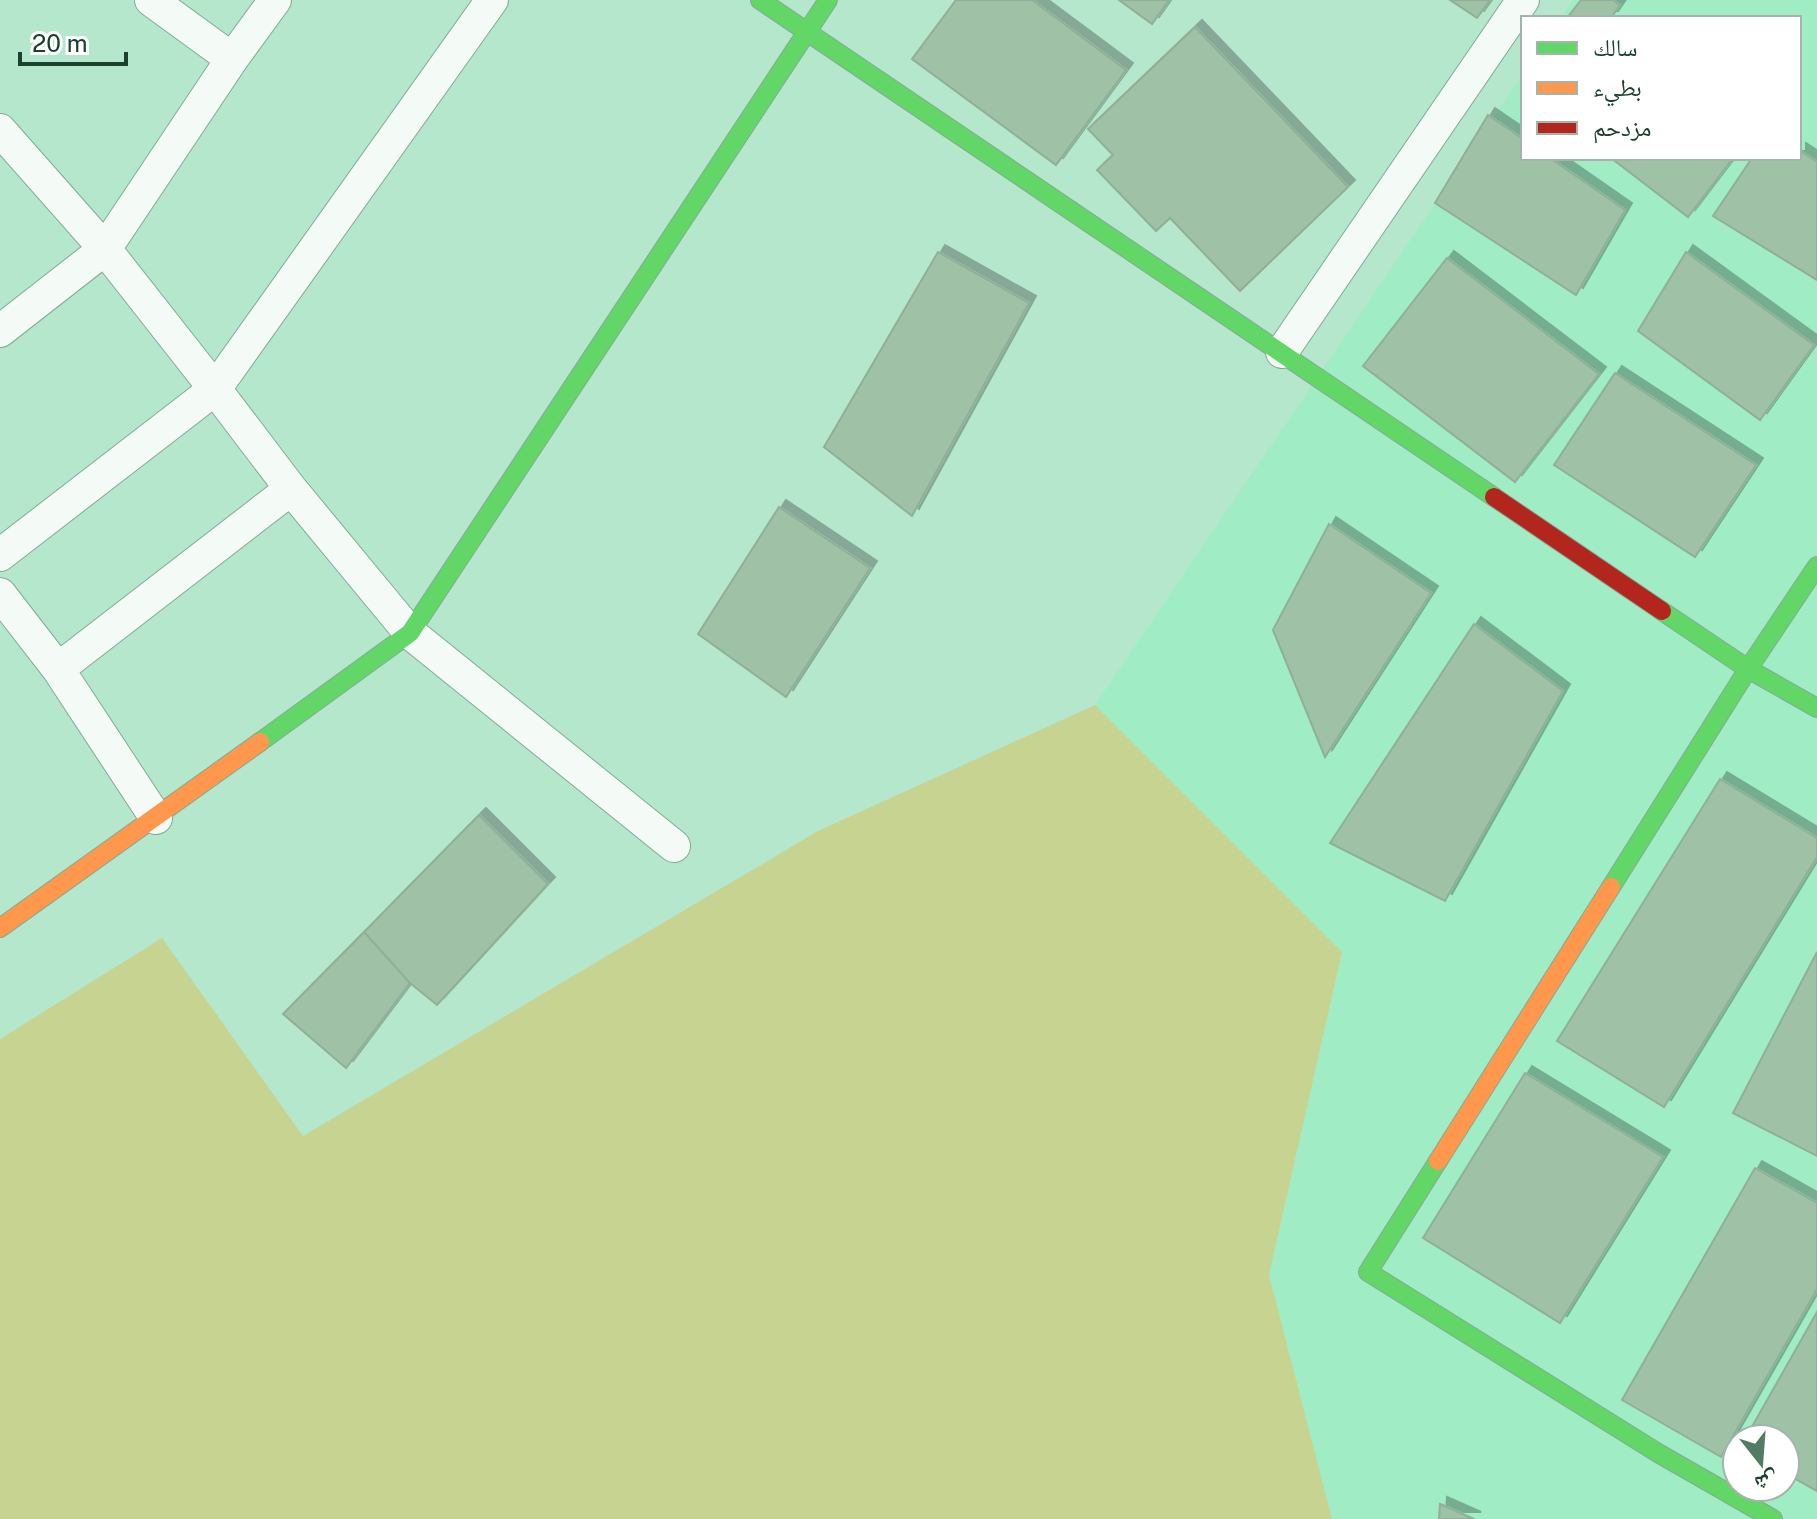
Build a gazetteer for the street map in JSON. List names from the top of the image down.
{
  "legend": ["سالك", "بطيء", "مزدحم"],
  "scale_bar": "20 m",
  "north": "bottom"
}
